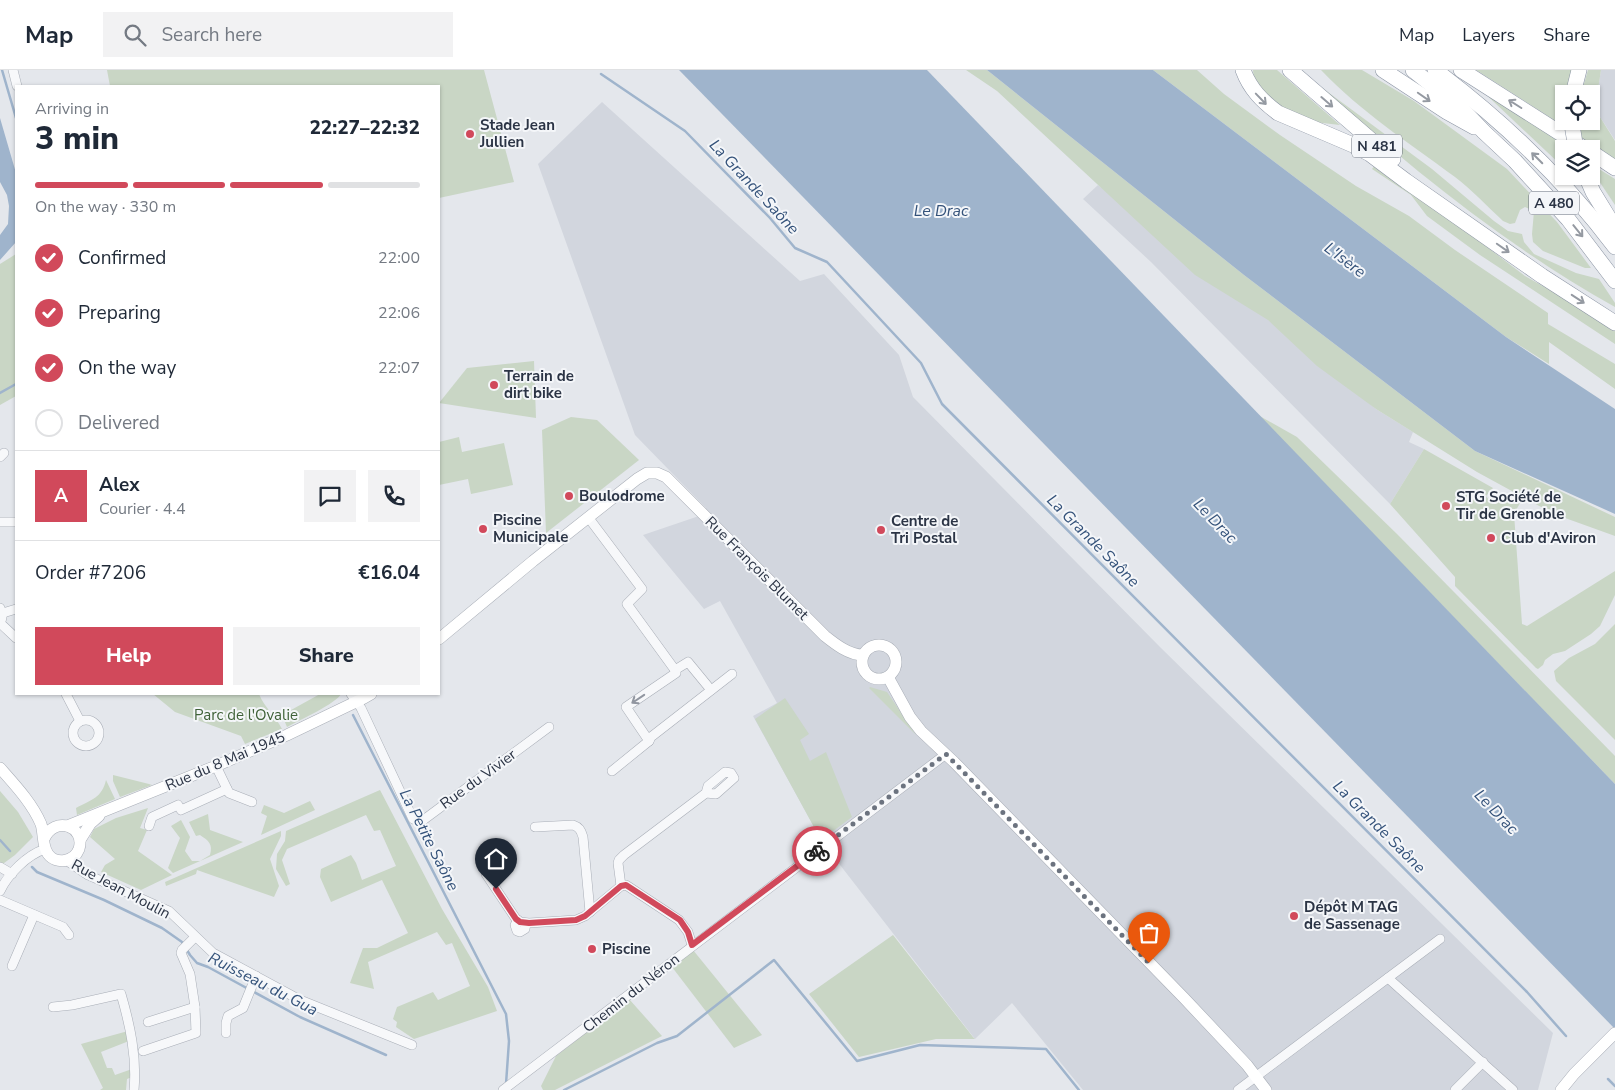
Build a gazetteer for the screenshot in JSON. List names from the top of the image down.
{
  "streets": {
    "highway": ["N 481", "A 480"],
    "street": [
      "Rue François Blumet",
      "Rue du 8 Mai 1945",
      "Rue du Vivier",
      "Rue Jean Moulin",
      "Chemin du Néron"
    ]
  },
  "crossings": [
    ["Rue du 8 Mai 1945", "Rue du Vivier"],
    ["Rue du 8 Mai 1945", "Rue Jean Moulin"]
  ],
  "water": [
    "La Grande Saône",
    "Le Drac",
    "L'Isère",
    "La Petite Saône",
    "Ruisseau du Gua"
  ],
  "parks": ["Parc de l'Ovalie"],
  "places": [
    "Stade Jean Jullien",
    "Terrain de dirt bike",
    "Boulodrome",
    "STG Société de Tir de Grenoble",
    "Piscine Municipale",
    "Centre de Tri Postal",
    "Club d'Aviron",
    "Dépôt M TAG de Sassenage",
    "Piscine"
  ],
  "page": {
    "header": "Map",
    "search": "Search here",
    "nav": ["Map", "Layers", "Share"],
    "heading": ["3 min", "Arriving in", "22:27–22:32"],
    "panel": [
      "Alex",
      "Courier · 4.4",
      "Order #7206",
      "€16.04"
    ],
    "bar": "On the way · 330 m",
    "list": [
      ["Confirmed", "22:00"],
      ["Preparing", "22:06"],
      ["On the way", "22:07"],
      "Delivered"
    ],
    "round": "A",
    "buttons": ["Help", "Share"]
  }
}
